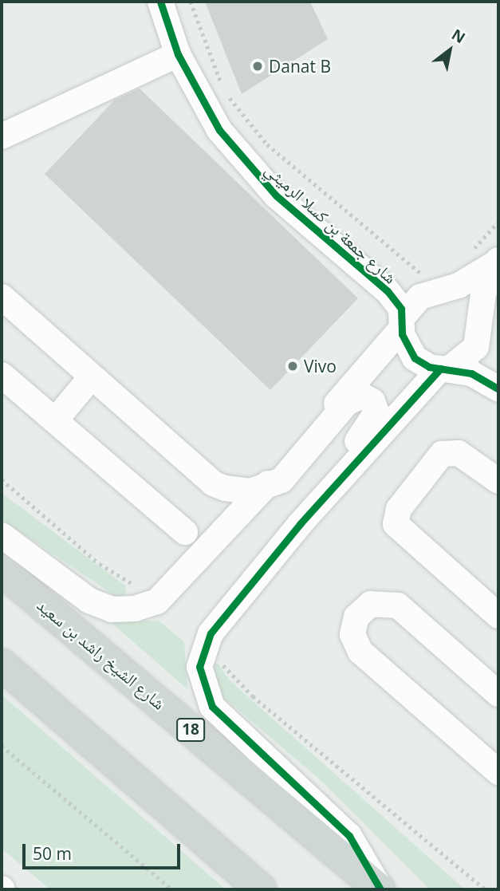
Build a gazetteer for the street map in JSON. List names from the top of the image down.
{
  "streets": {
    "main road": ["شارع الشيخ راشد بن سعيد", "18"],
    "street": ["شارع جمعة بن كسلا الرميثي"]
  },
  "places": ["Danat B", "Vivo"],
  "scale_bar": "50 m",
  "north": "top right"
}
